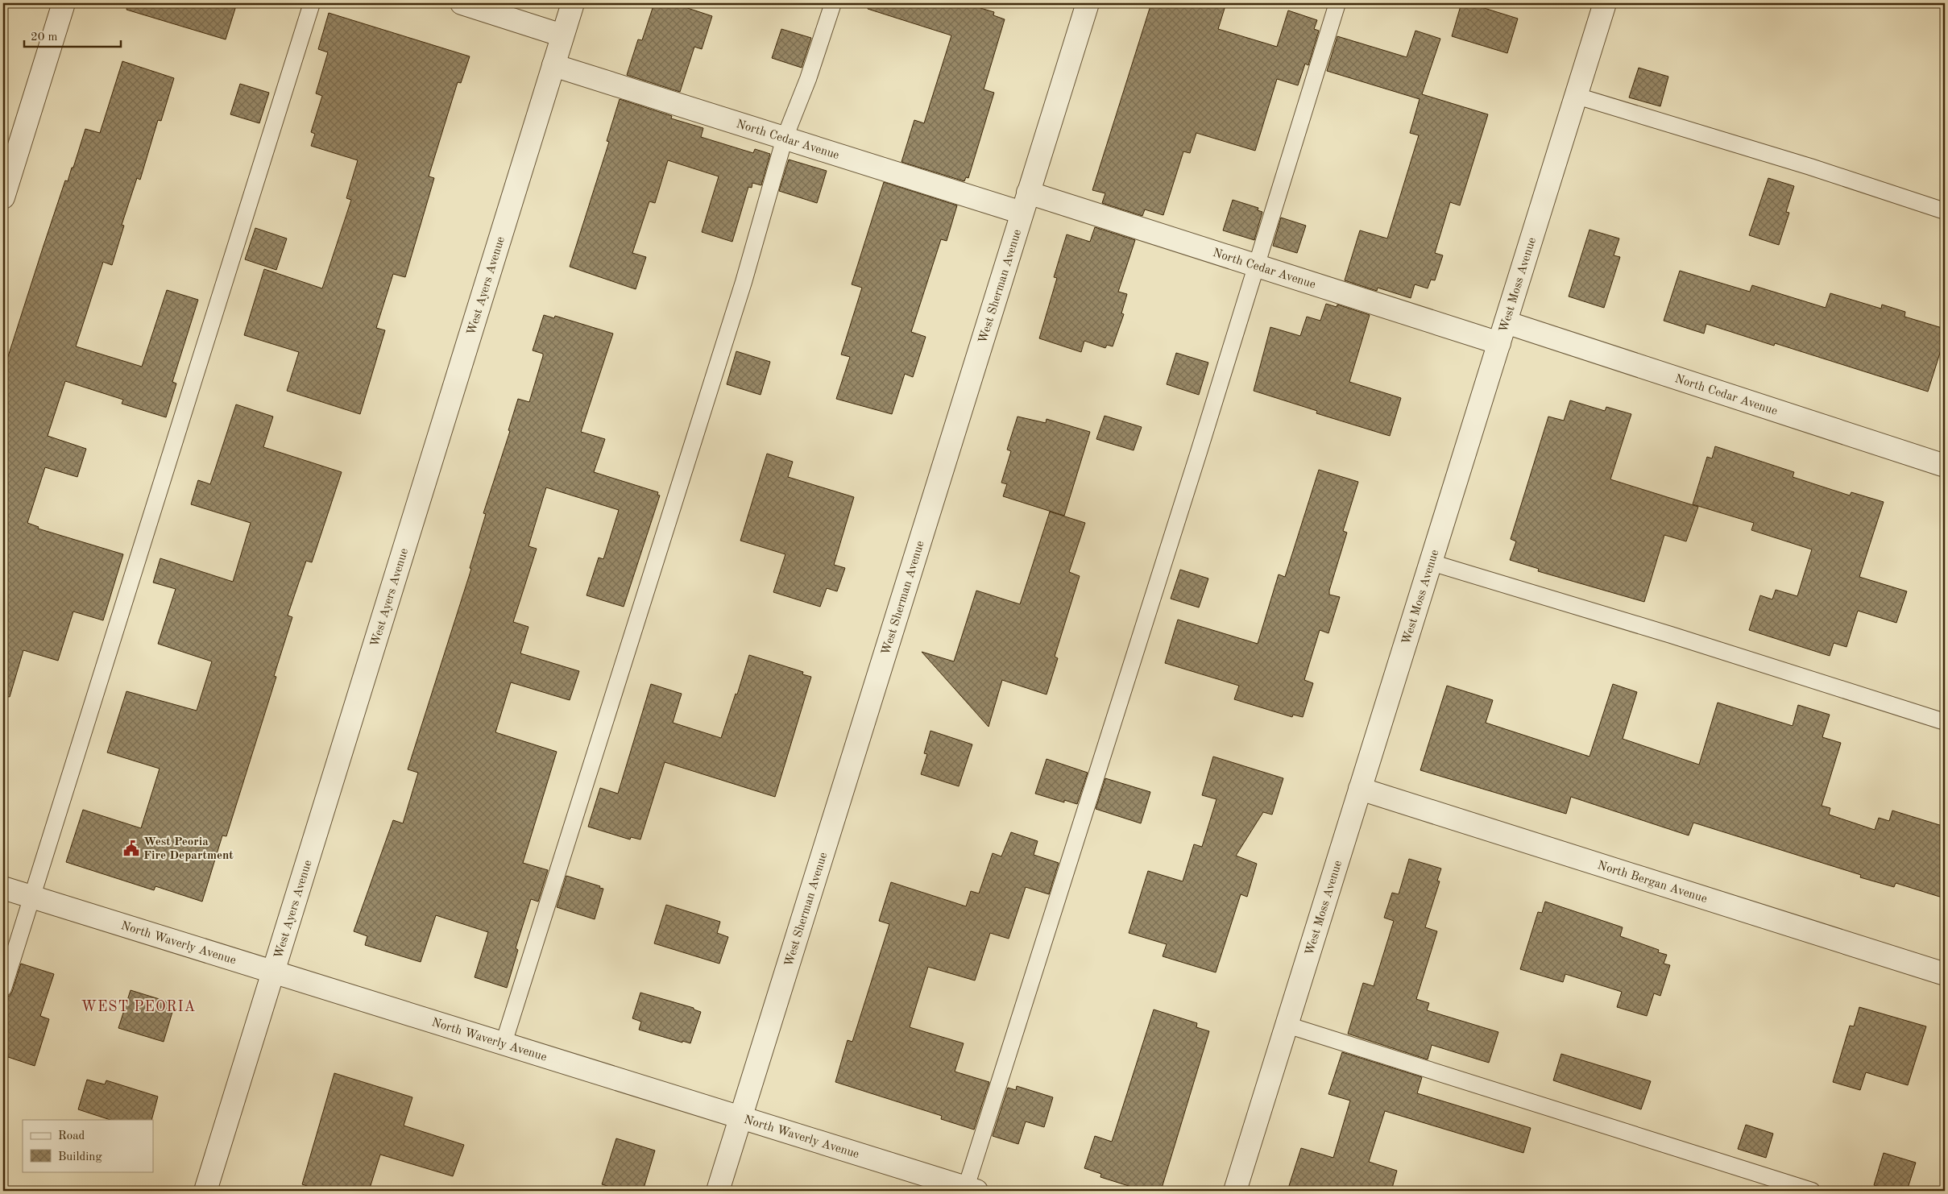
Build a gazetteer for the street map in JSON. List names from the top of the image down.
{
  "streets": {
    "street": [
      "North Cedar Avenue",
      "West Ayers Avenue",
      "West Sherman Avenue",
      "West Moss Avenue",
      "North Bergan Avenue",
      "North Waverly Avenue"
    ]
  },
  "crossings": [
    ["North Cedar Avenue", "West Ayers Avenue"],
    ["North Cedar Avenue", "West Sherman Avenue"],
    ["North Cedar Avenue", "West Moss Avenue"],
    ["West Ayers Avenue", "North Waverly Avenue"],
    ["West Sherman Avenue", "North Waverly Avenue"],
    ["West Moss Avenue", "North Bergan Avenue"]
  ],
  "districts": ["WEST PEORIA"],
  "places": {
    "public building": ["West Peoria Fire Department"]
  },
  "legend": ["Road", "Building"],
  "scale_bar": "20 m"
}
